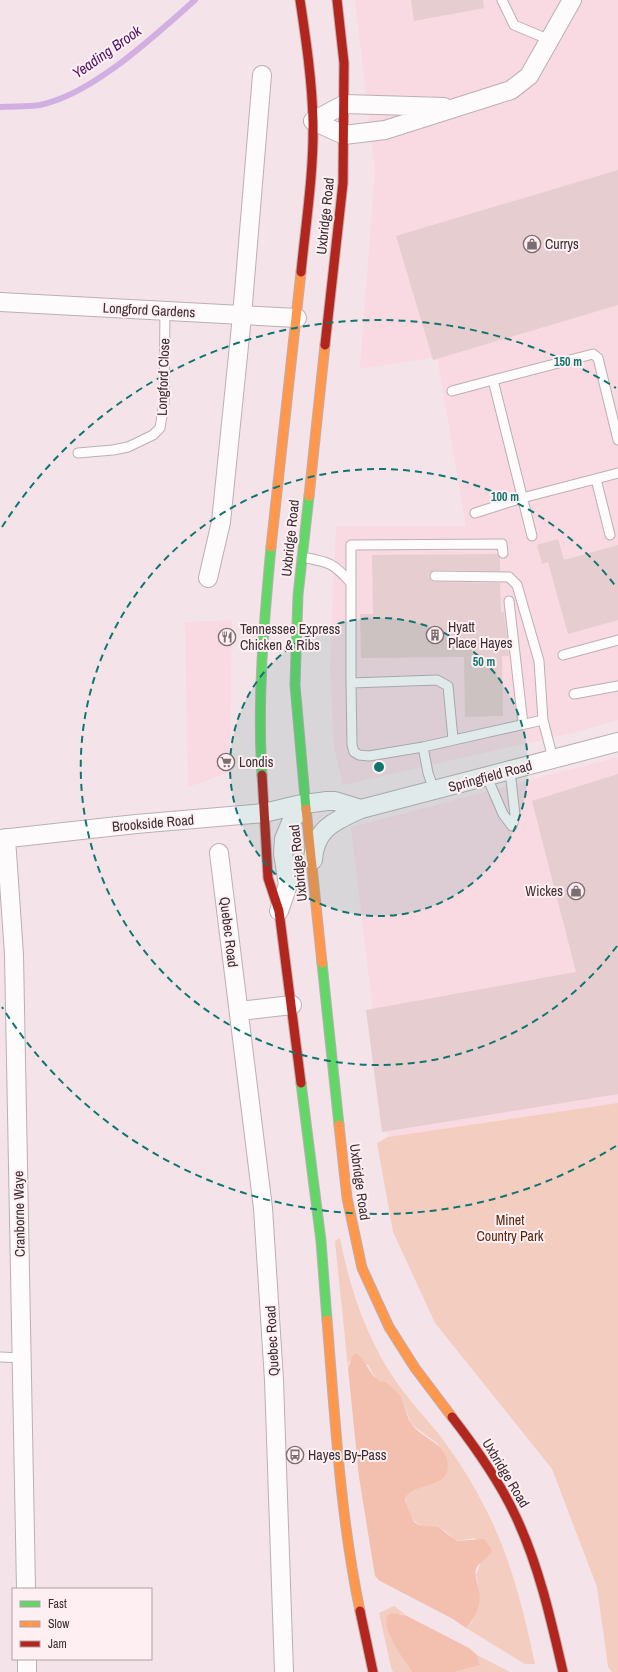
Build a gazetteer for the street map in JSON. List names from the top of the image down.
{
  "streets": {
    "main road": ["Uxbridge Road"],
    "street": [
      "Longford Gardens",
      "Springfield Road",
      "Brookside Road",
      "Quebec Road",
      "Cranborne Waye"
    ],
    "lane": ["Longford Close"]
  },
  "crossings": [
    ["Uxbridge Road", "Longford Gardens"],
    ["Uxbridge Road", "Springfield Road"],
    ["Uxbridge Road", "Brookside Road"],
    ["Longford Gardens", "Longford Close"],
    ["Brookside Road", "Cranborne Waye"]
  ],
  "water": ["Yeading Brook"],
  "parks": ["Minet Country Park"],
  "places": {
    "shop": ["Currys", "Wickes"],
    "building": ["Hyatt Place Hayes"],
    "restaurant": ["Tennessee Express Chicken & Ribs"],
    "supermarket": ["Londis"],
    "bus stop": ["Hayes By-Pass"]
  },
  "legend": ["Fast", "Slow", "Jam"],
  "rings": ["150 m", "100 m", "50 m"]
}
